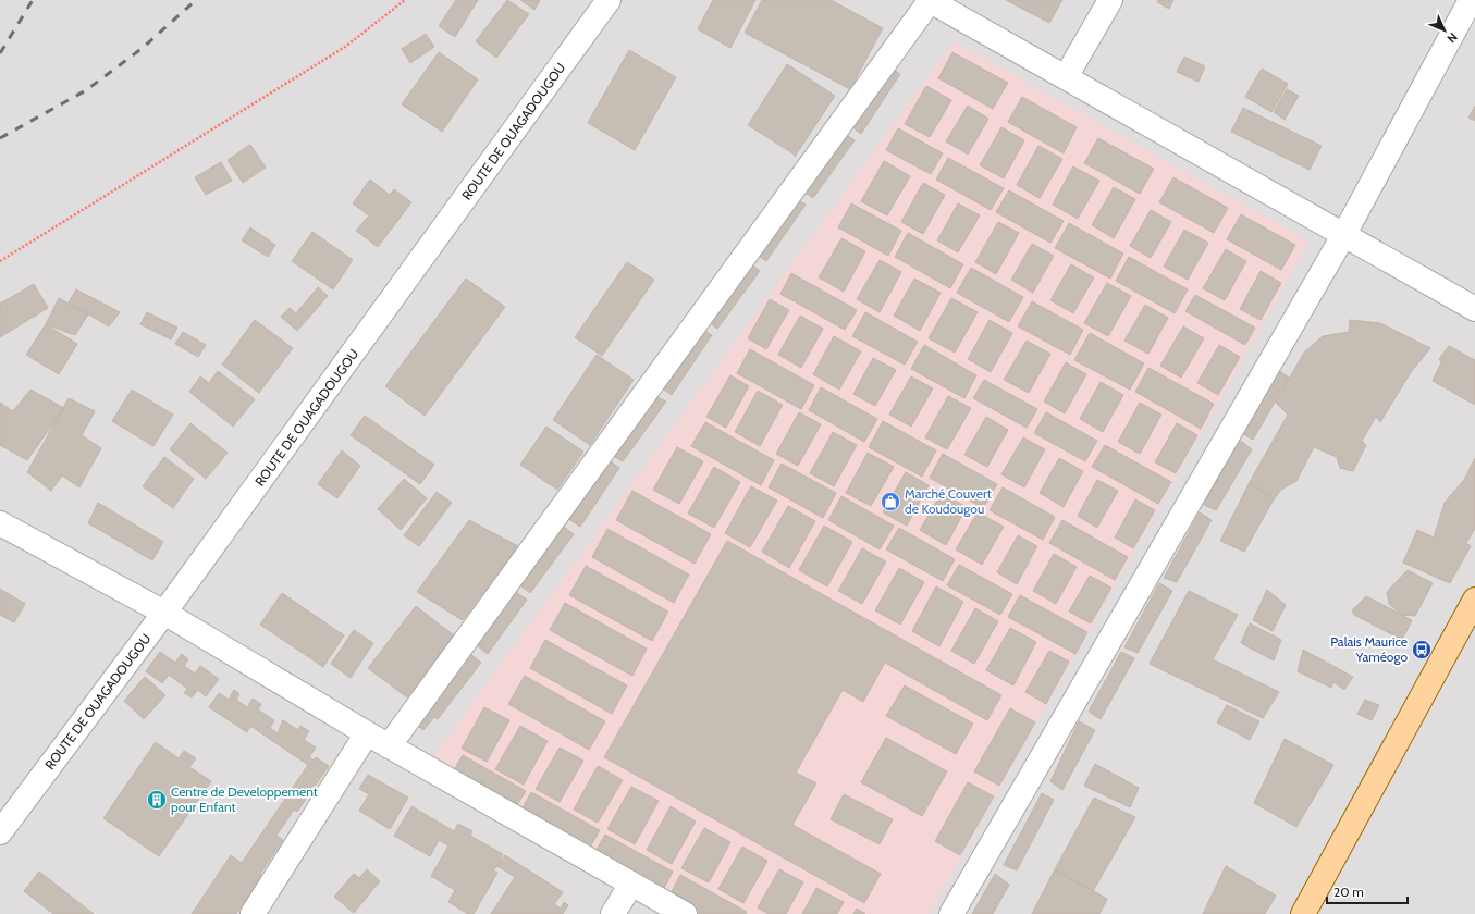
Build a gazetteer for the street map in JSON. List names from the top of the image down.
{
  "streets": {
    "street": ["ROUTE DE OUAGADOUGOU"]
  },
  "places": {
    "shop": ["Marché Couvert de Koudougou"],
    "bus stop": ["Palais Maurice Yaméogo"],
    "building": ["Centre de Developpement pour Enfant"]
  },
  "scale_bar": "20 m",
  "north": "bottom right"
}
